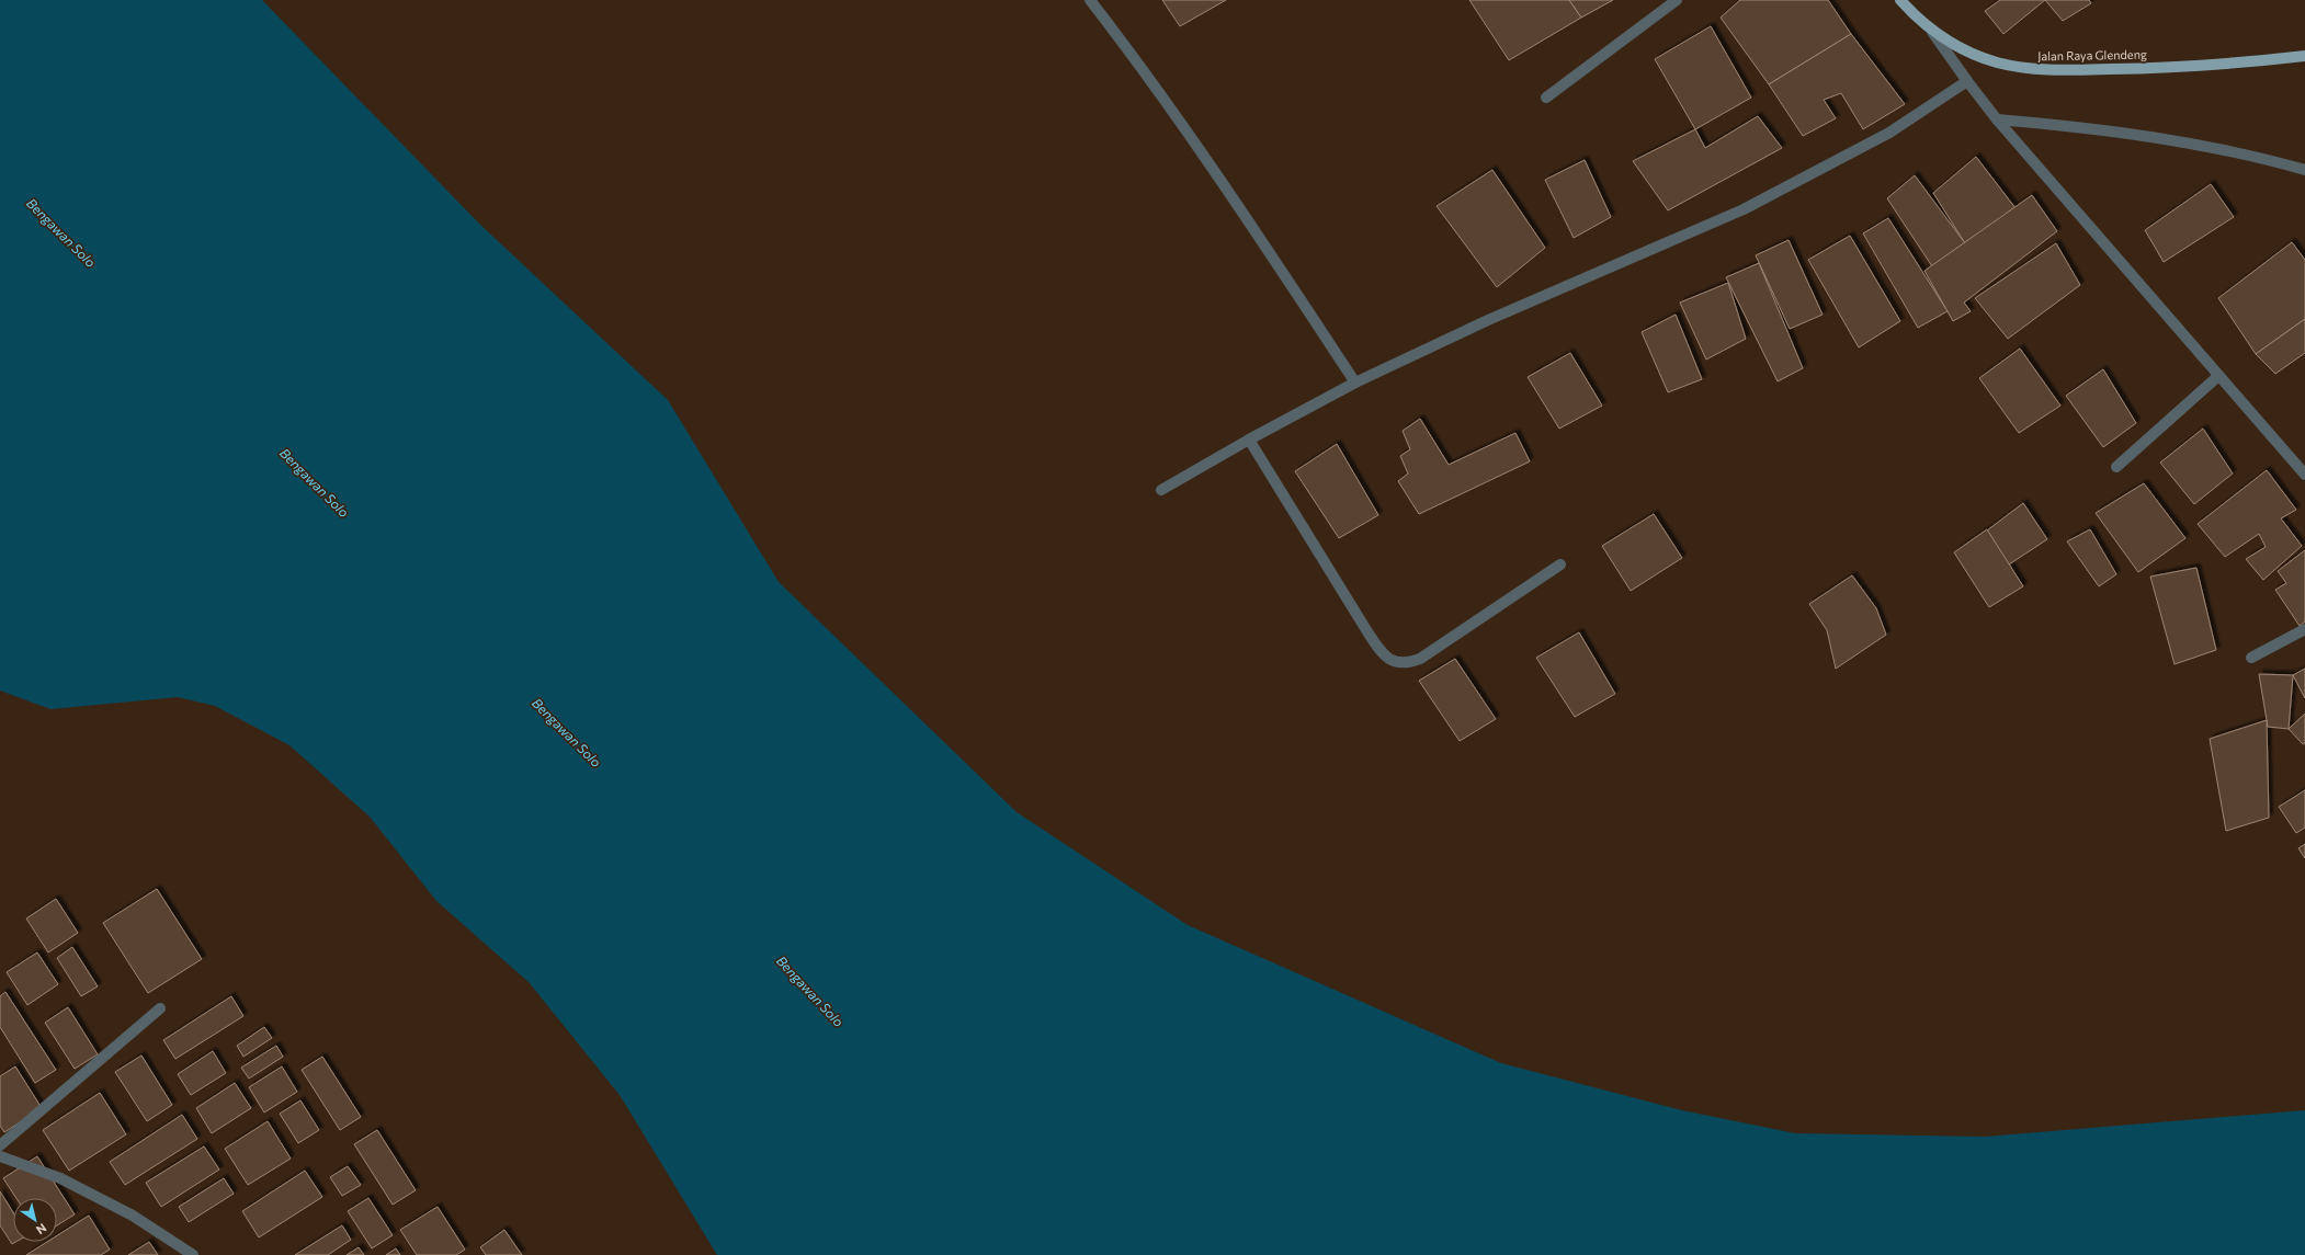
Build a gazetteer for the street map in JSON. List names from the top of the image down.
{
  "streets": {
    "main road": ["Jalan Raya Glendeng"]
  },
  "water": ["Bengawan Solo"],
  "north": "bottom right"
}
